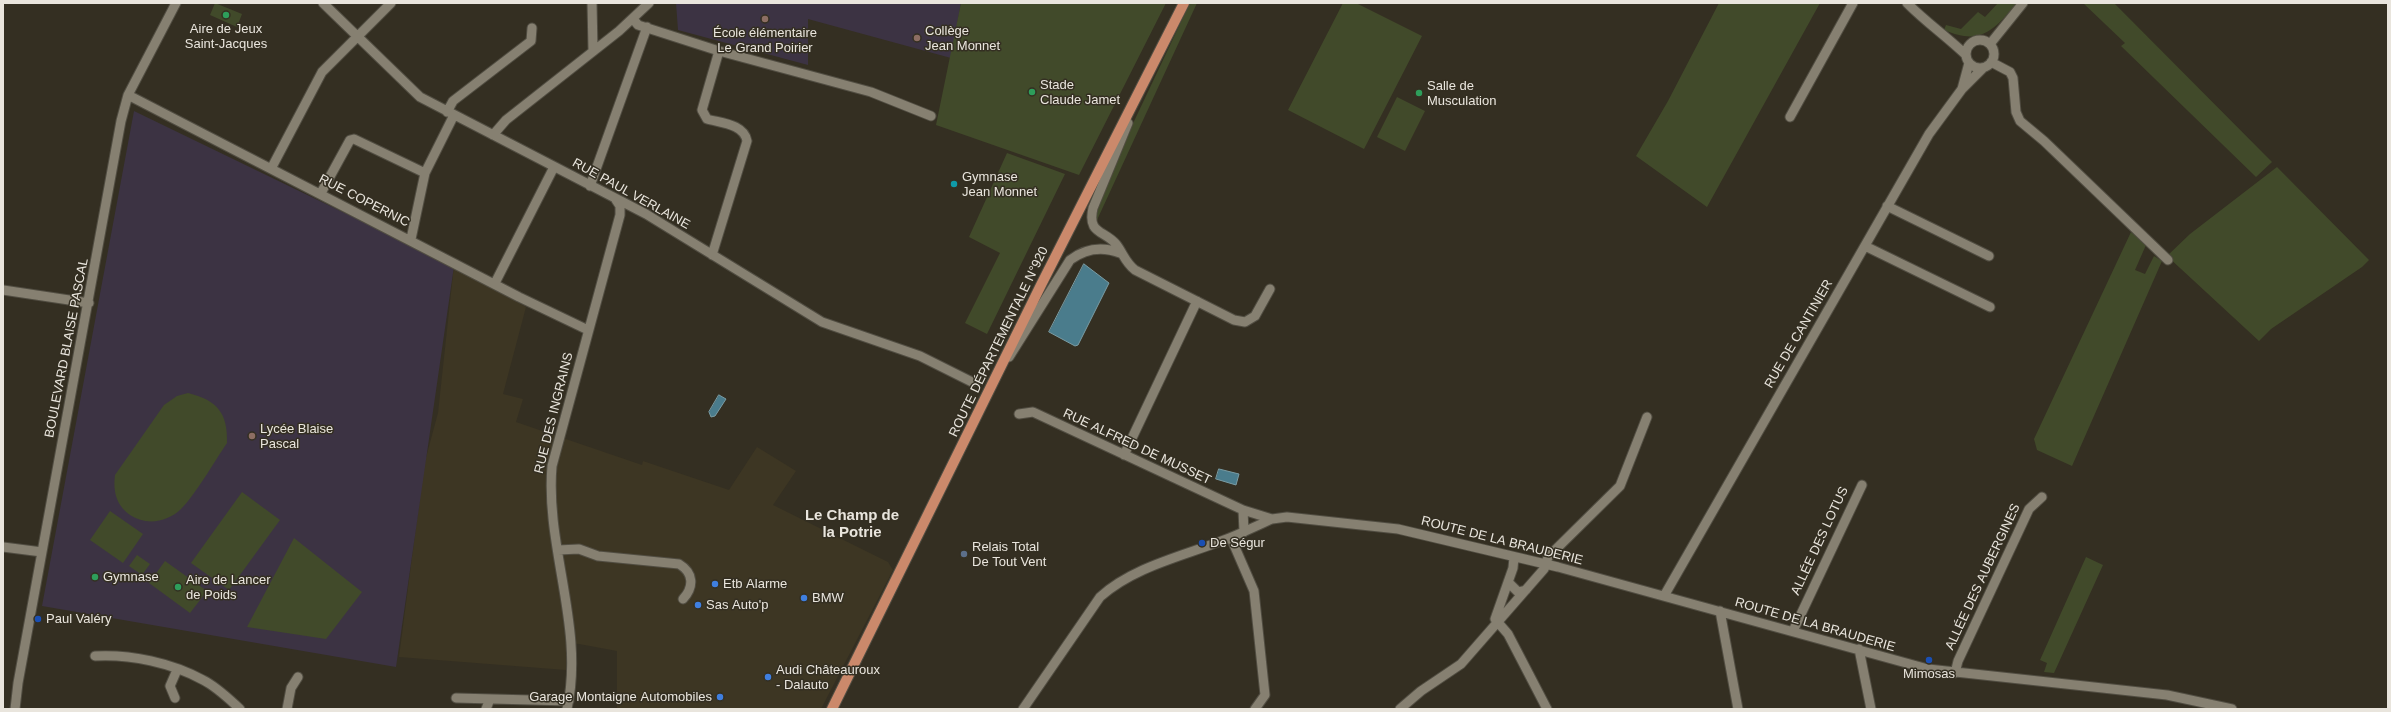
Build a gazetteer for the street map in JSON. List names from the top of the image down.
{
  "streets": {
    "main road": ["ROUTE DÉPARTEMENTALE N°920"],
    "street": [
      "RUE PAUL VERLAINE",
      "RUE COPERNIC",
      "RUE DE CANTINIER",
      "BOULEVARD BLAISE PASCAL",
      "RUE DES INGRAINS",
      "RUE ALFRED DE MUSSET",
      "ROUTE DE LA BRAUDERIE",
      "ALLÉE DES LOTUS",
      "ALLÉE DES AUBERGINES"
    ]
  },
  "crossings": [
    ["RUE PAUL VERLAINE", "RUE DES INGRAINS"],
    ["RUE COPERNIC", "BOULEVARD BLAISE PASCAL"],
    ["RUE COPERNIC", "RUE DES INGRAINS"],
    ["RUE DE CANTINIER", "ROUTE DE LA BRAUDERIE"],
    ["RUE ALFRED DE MUSSET", "ROUTE DE LA BRAUDERIE"],
    ["ROUTE DE LA BRAUDERIE", "ALLÉE DES LOTUS"],
    ["ROUTE DE LA BRAUDERIE", "ALLÉE DES AUBERGINES"]
  ],
  "districts": ["Le Champ de la Potrie"],
  "places": [
    "Aire de Jeux Saint-Jacques",
    "École élémentaire Le Grand Poirier",
    "Collège Jean Monnet",
    "Stade Claude Jamet",
    "Salle de Musculation",
    "Gymnase Jean Monnet",
    "Lycée Blaise Pascal",
    "De Ségur",
    "Relais Total De Tout Vent",
    "Gymnase",
    "Etb Alarme",
    "Aire de Lancer de Poids",
    "BMW",
    "Sas Auto'p",
    "Paul Valéry",
    "Mimosas",
    "Audi Châteauroux - Dalauto",
    "Garage Montaigne Automobiles"
  ]
}
